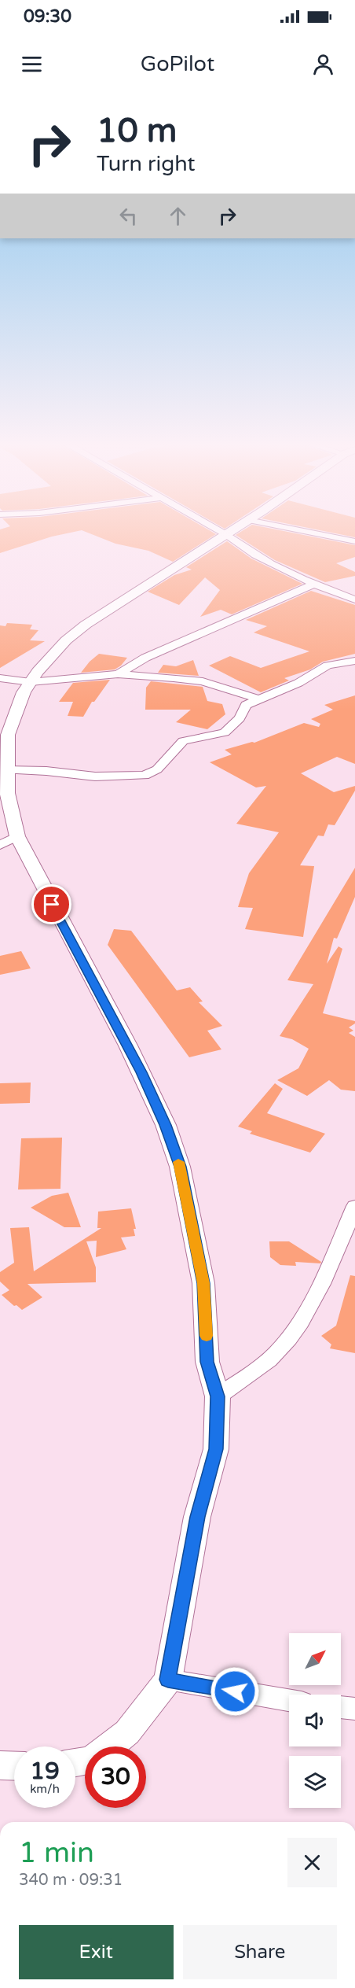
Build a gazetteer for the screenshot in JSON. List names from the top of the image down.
{
  "north": "top right",
  "page": {
    "status": "09:30",
    "header": "GoPilot",
    "turn": ["10 m", "Turn right"],
    "speed": "19 km/h",
    "limit": "30",
    "heading": ["1 min", "340 m · 09:31"],
    "buttons": ["Exit", "Share"]
  }
}
